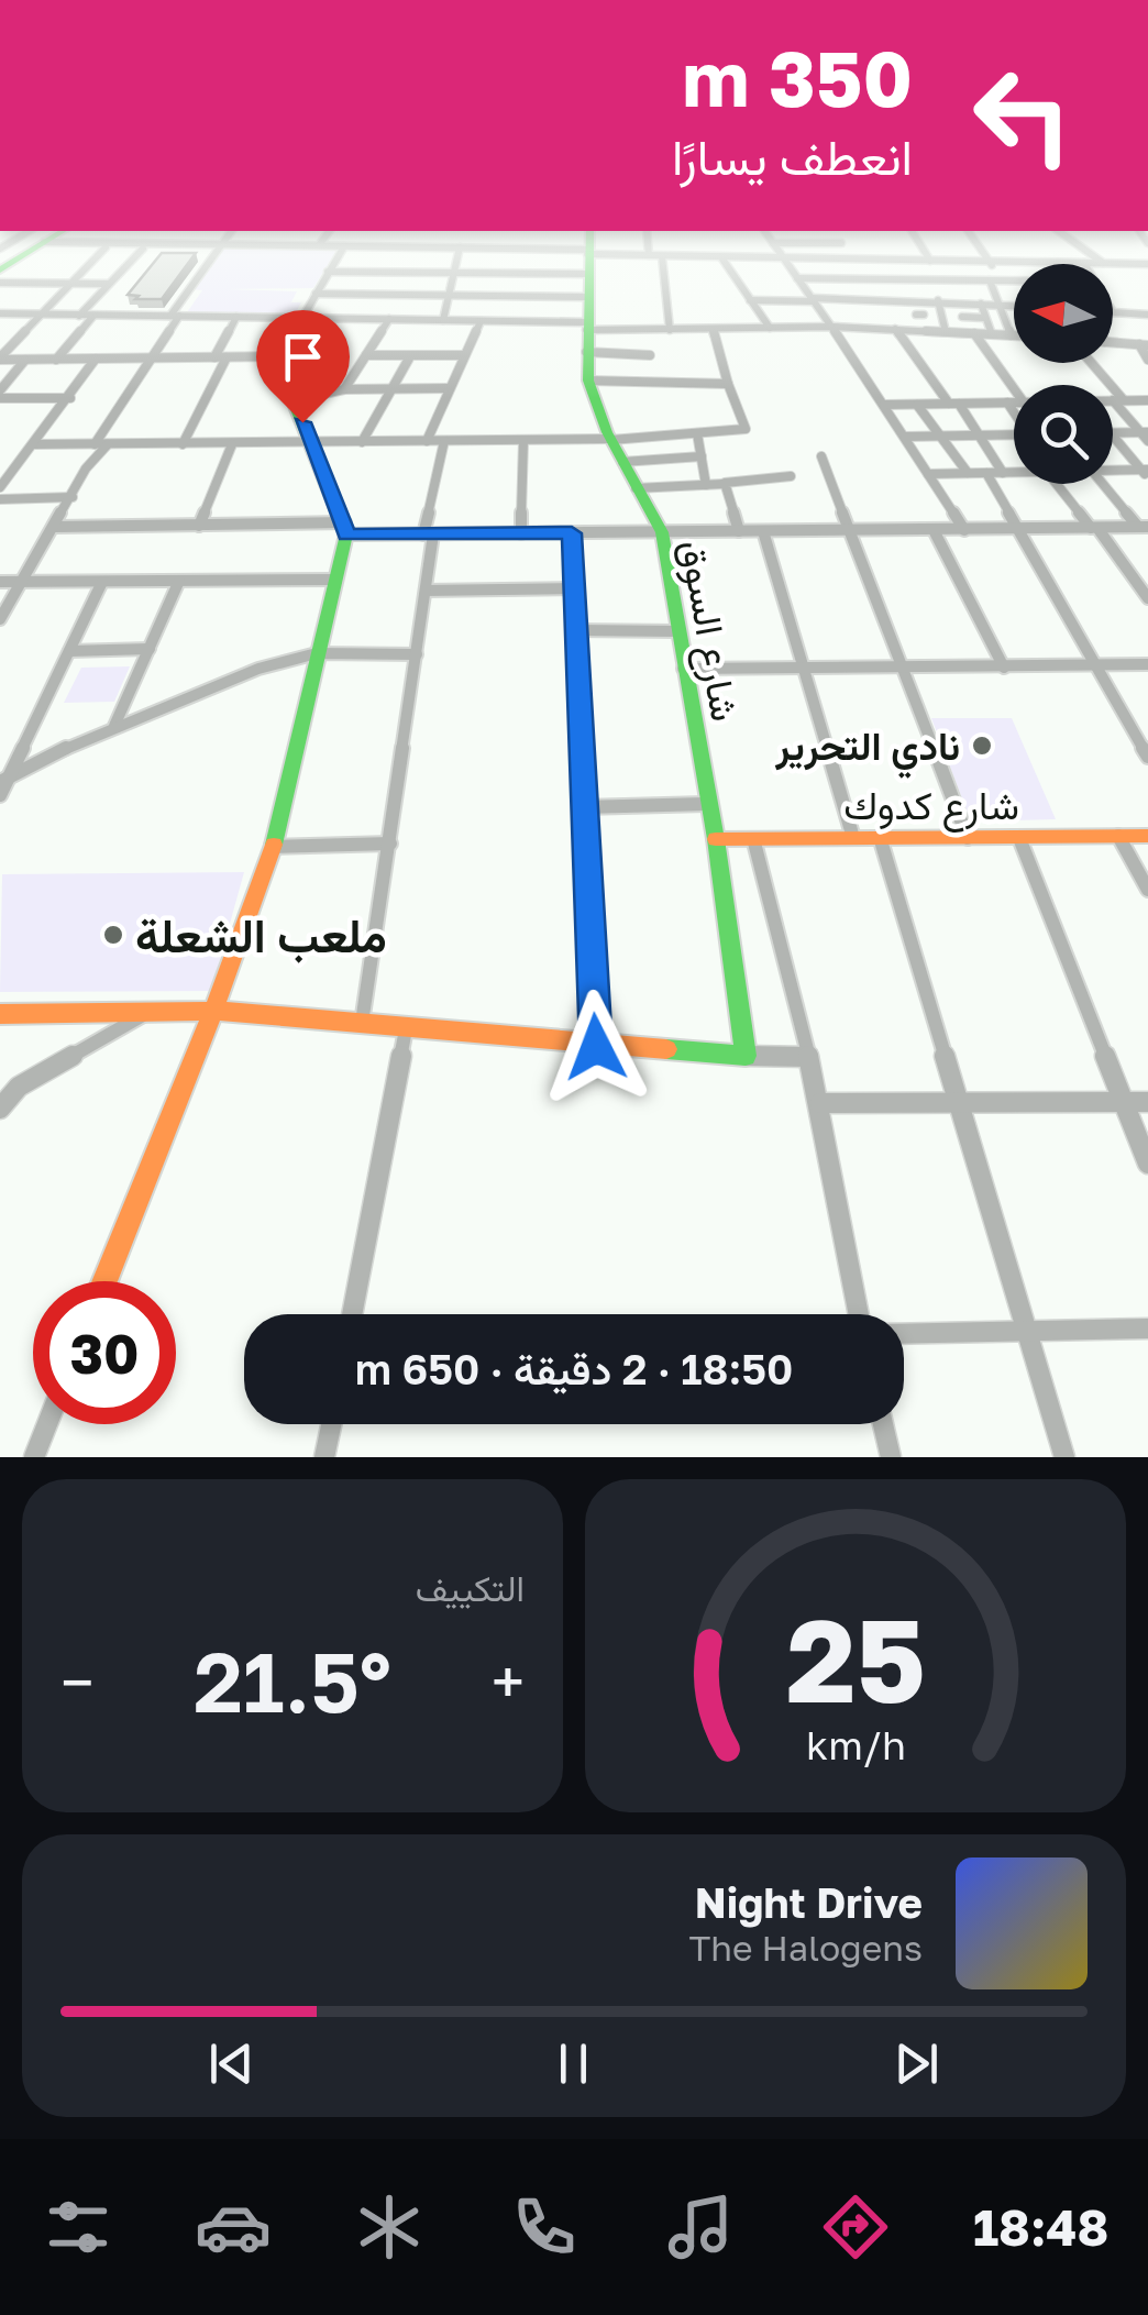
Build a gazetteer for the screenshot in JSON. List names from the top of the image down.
{
  "streets": {
    "street": ["شارع السوق", "شارع كدوك"]
  },
  "crossings": [
    ["شارع السوق", "شارع كدوك"]
  ],
  "places": ["نادي التحرير", "ملعب الشعلة"],
  "north": "left",
  "page": {
    "turn": ["350 m", "انعطف يسارًا"],
    "limit": "30",
    "trip": "18:50 · 2 دقيقة · 650 m",
    "tile": "التكييف",
    "heat": ["−", "21.5°", "+"],
    "song": ["Night Drive", "The Halogens"],
    "tabs": "18:48",
    "gauge": ["25", "km/h"]
  }
}
